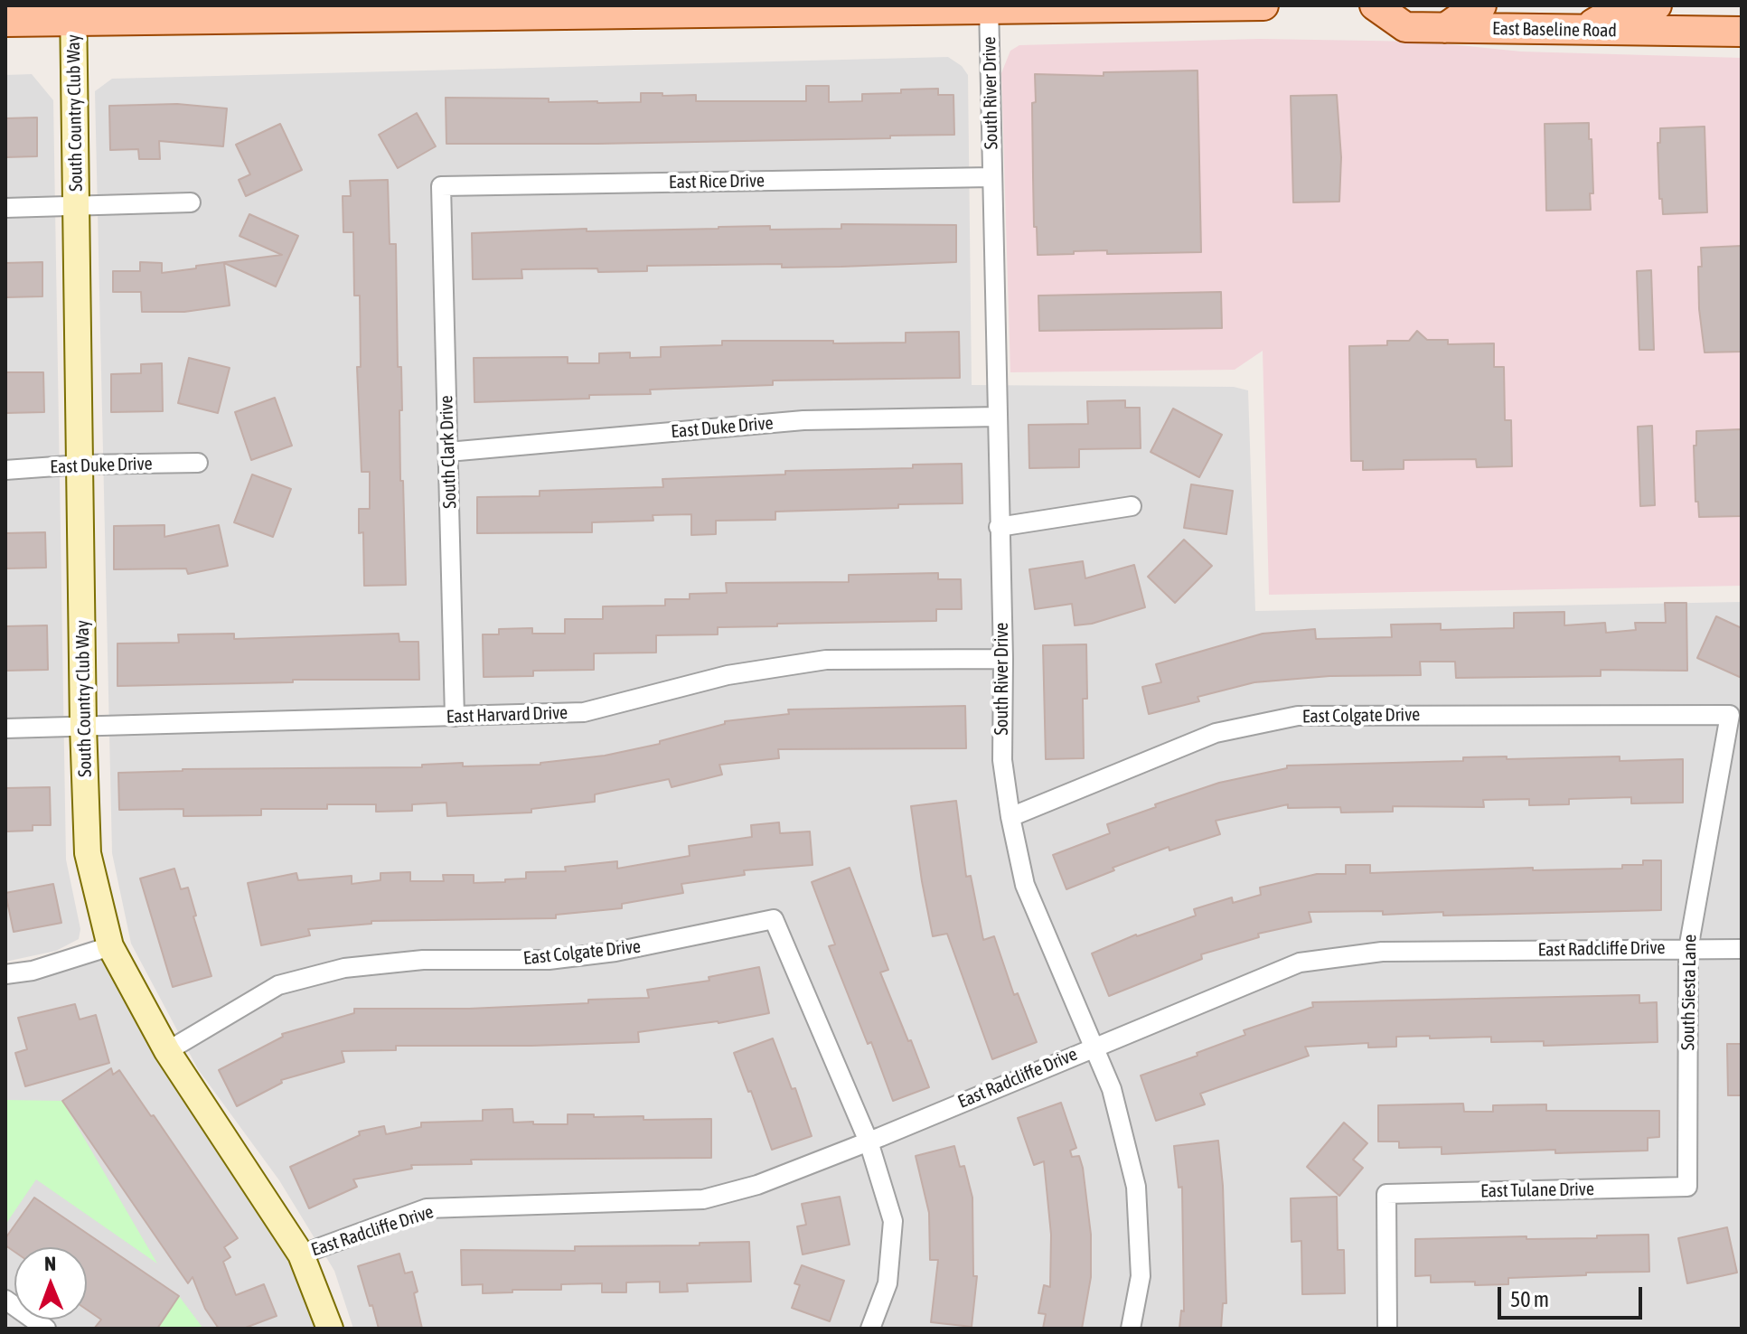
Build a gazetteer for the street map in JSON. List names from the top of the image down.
{
  "streets": {
    "main road": ["East Baseline Road"],
    "street": [
      "South River Drive",
      "South Country Club Way",
      "East Rice Drive",
      "East Duke Drive",
      "South Clark Drive",
      "East Harvard Drive",
      "East Colgate Drive",
      "East Radcliffe Drive",
      "South Siesta Lane",
      "East Tulane Drive"
    ]
  },
  "crossings": [
    ["South River Drive", "East Rice Drive"],
    ["South River Drive", "East Duke Drive"],
    ["South River Drive", "East Harvard Drive"],
    ["South River Drive", "East Colgate Drive"],
    ["South River Drive", "East Radcliffe Drive"],
    ["South Country Club Way", "East Duke Drive"],
    ["South Country Club Way", "East Harvard Drive"],
    ["South Country Club Way", "East Colgate Drive"],
    ["South Country Club Way", "East Radcliffe Drive"],
    ["East Rice Drive", "South Clark Drive"],
    ["East Duke Drive", "South Clark Drive"],
    ["South Clark Drive", "East Harvard Drive"],
    ["East Colgate Drive", "East Radcliffe Drive"],
    ["East Colgate Drive", "South Siesta Lane"],
    ["East Radcliffe Drive", "South Siesta Lane"],
    ["South Siesta Lane", "East Tulane Drive"]
  ],
  "scale_bar": "50 m",
  "north": "top"
}
